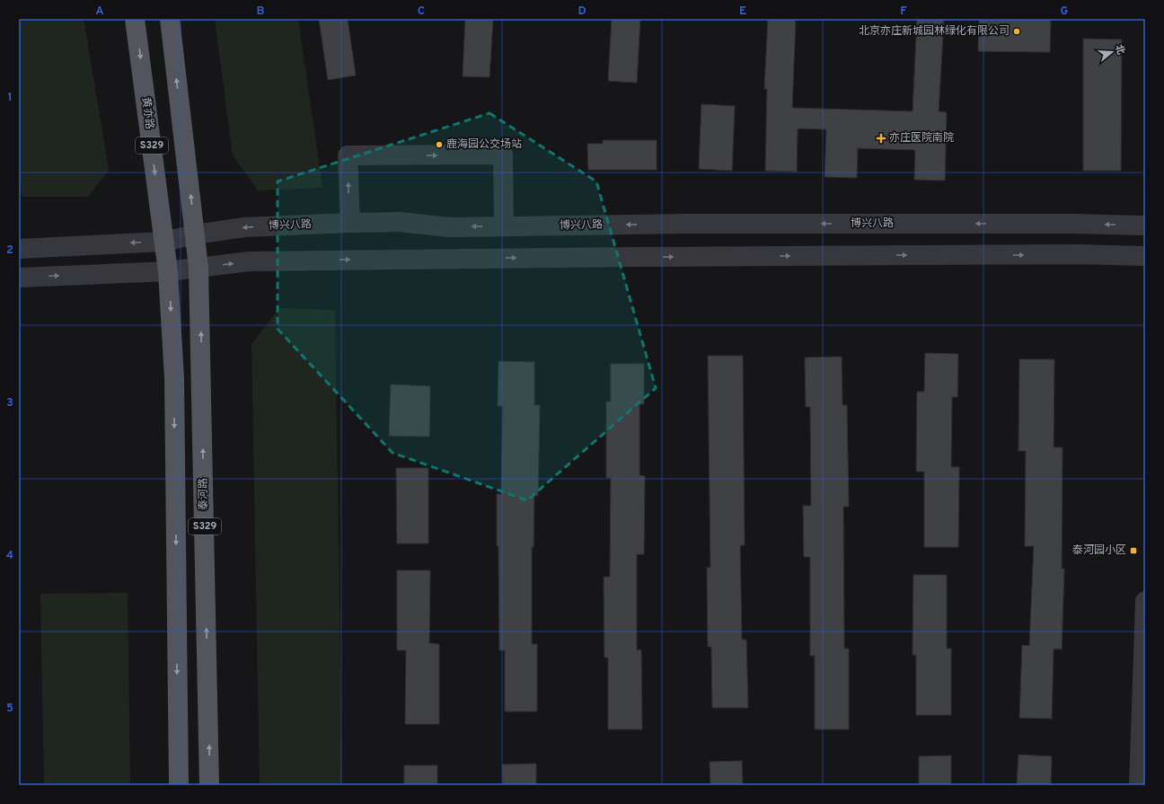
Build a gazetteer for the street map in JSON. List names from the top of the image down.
{
  "streets": {
    "main road": ["黄亦路", "S329", "泰河路"],
    "street": ["博兴八路"]
  },
  "crossings": [
    ["黄亦路", "S329"],
    ["黄亦路", "博兴八路"],
    ["S329", "博兴八路"],
    ["S329", "泰河路"]
  ],
  "places": {
    "other": ["北京亦庄新城园林绿化有限公司", "鹿海园公交场站"],
    "health": ["亦庄医院南院"],
    "transit": ["泰河园小区"]
  },
  "north": "right",
  "grid": {
    "columns": [
      "A",
      "B",
      "C",
      "D",
      "E",
      "F",
      "G"
    ],
    "rows": [
      "1",
      "2",
      "3",
      "4",
      "5"
    ]
  }
}
